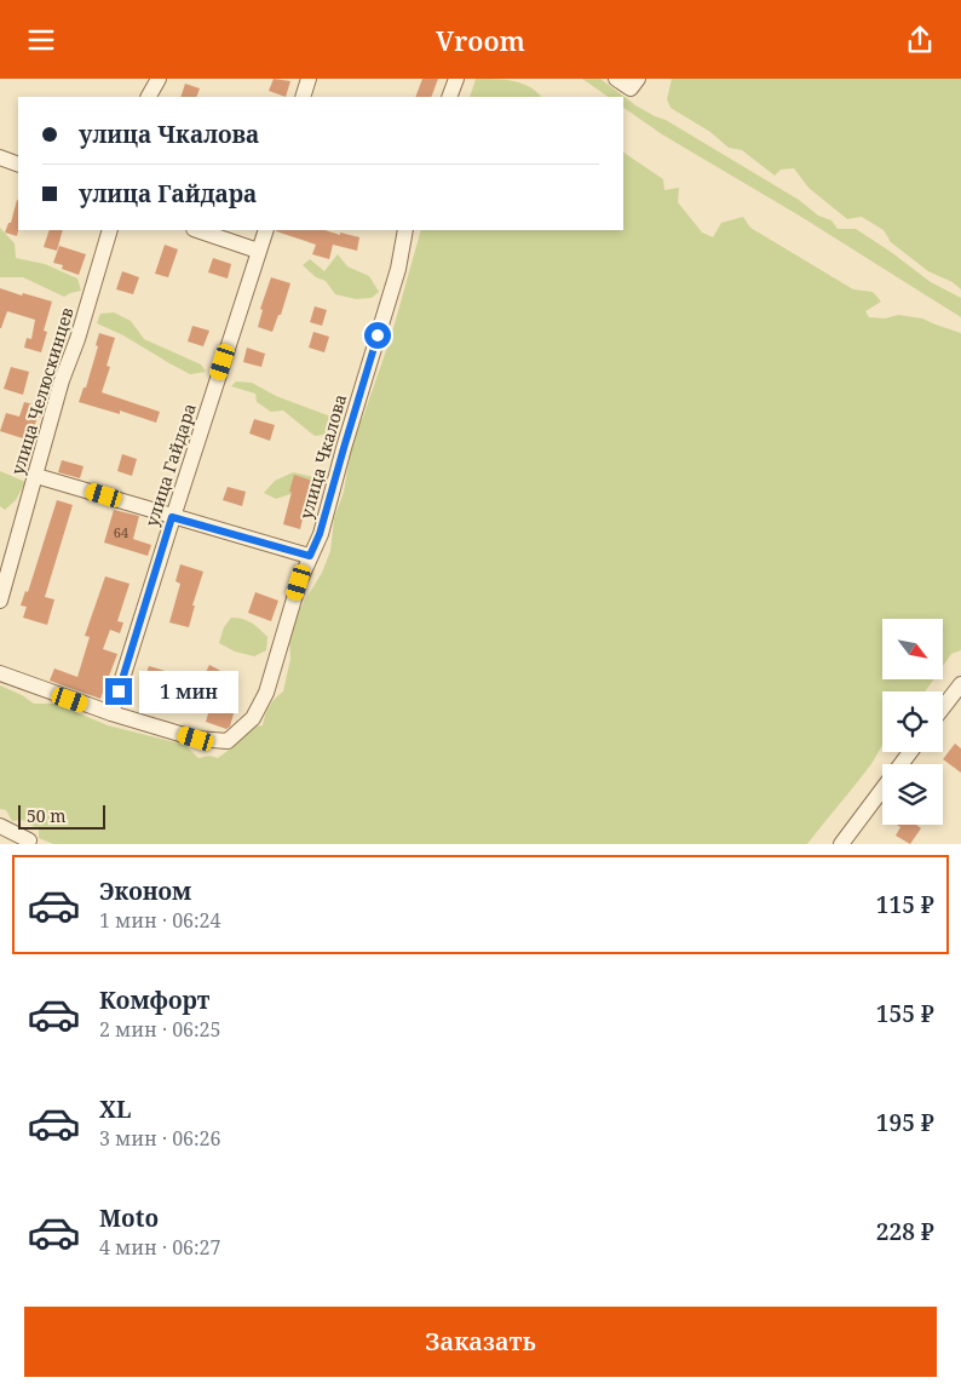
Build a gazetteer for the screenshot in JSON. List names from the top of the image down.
{
  "streets": {
    "street": ["улица Челюскинцев", "улица Чкалова", "улица Гайдара"]
  },
  "crossings": [
    ["улица Чкалова", "улица Гайдара"]
  ],
  "house_numbers": ["64"],
  "scale_bar": "50 m",
  "north": "bottom right",
  "page": {
    "header": "Vroom",
    "banner": ["улица Чкалова", "улица Гайдара"],
    "bubble": "1 мин",
    "scale": "50 m",
    "list": [
      {
        "name": "Эконом",
        "note": "1 мин · 06:24",
        "value": "115 ₽"
      },
      {
        "name": "Комфорт",
        "note": "2 мин · 06:25",
        "value": "155 ₽"
      },
      {
        "name": "XL",
        "note": "3 мин · 06:26",
        "value": "195 ₽"
      },
      {
        "name": "Moto",
        "note": "4 мин · 06:27",
        "value": "228 ₽"
      }
    ],
    "buttons": "Заказать"
  }
}
